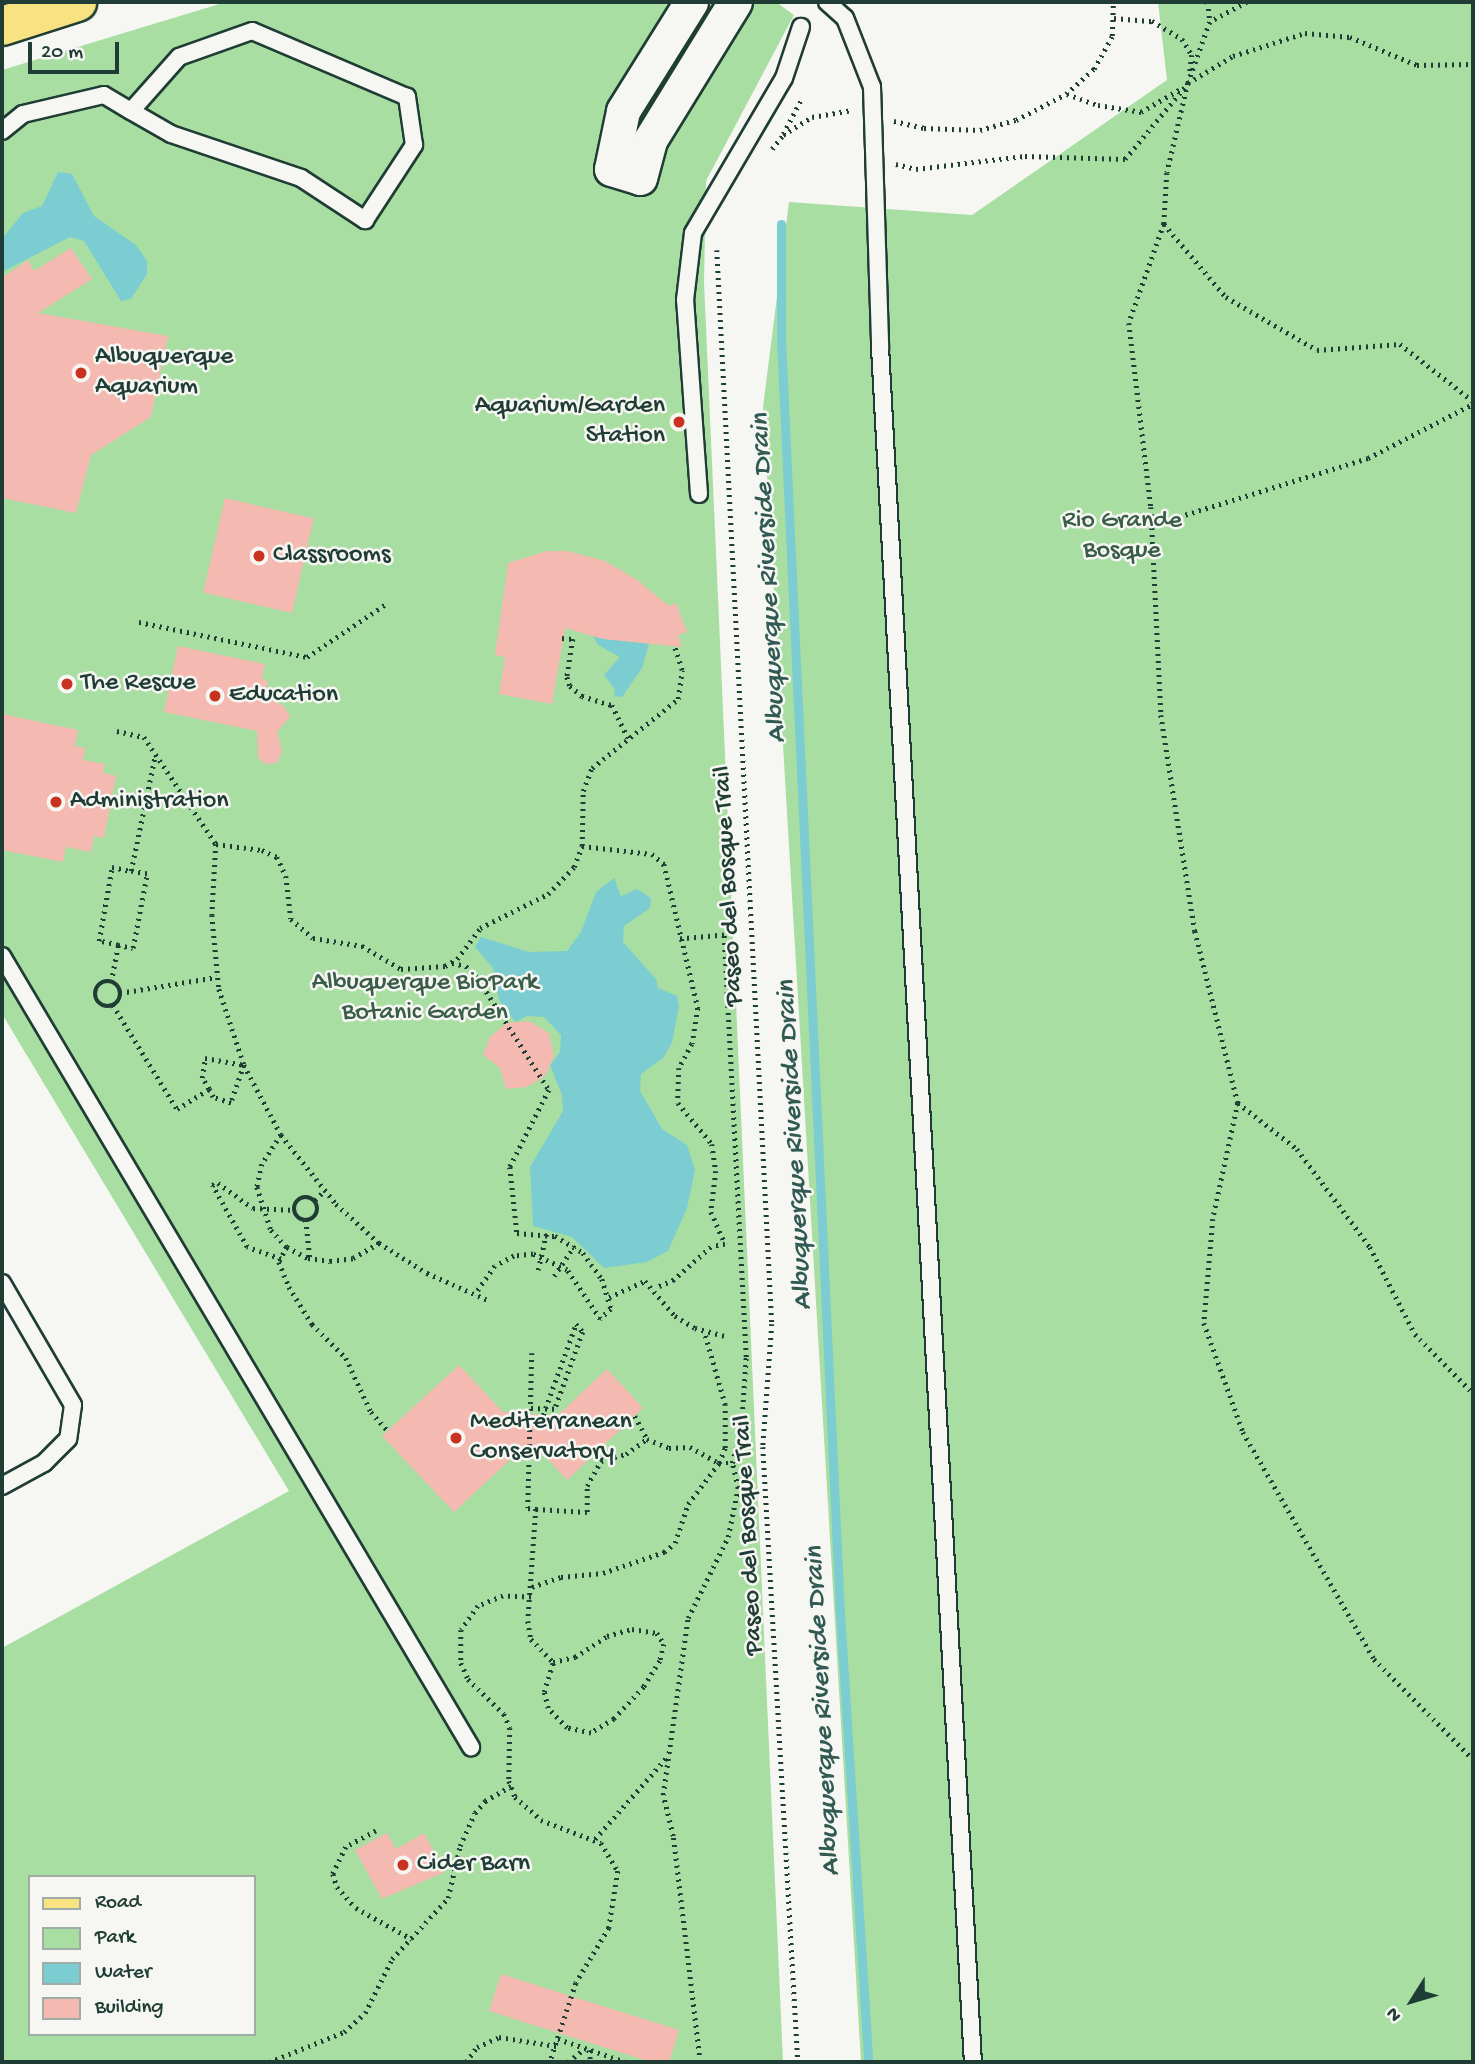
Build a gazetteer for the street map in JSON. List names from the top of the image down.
{
  "streets": {
    "path": ["Paseo del Bosque Trail"]
  },
  "water": ["Albuquerque Riverside Drain"],
  "parks": ["Rio Grande Bosque", "Albuquerque BioPark Botanic Garden"],
  "places": [
    "Albuquerque Aquarium",
    "Aquarium/Garden Station",
    "Classrooms",
    "The Rescue",
    "Education",
    "Administration",
    "Mediterranean Conservatory",
    "Cider Barn"
  ],
  "legend": [
    "Road",
    "Park",
    "Water",
    "Building"
  ],
  "scale_bar": "20 m",
  "north": "bottom left"
}
